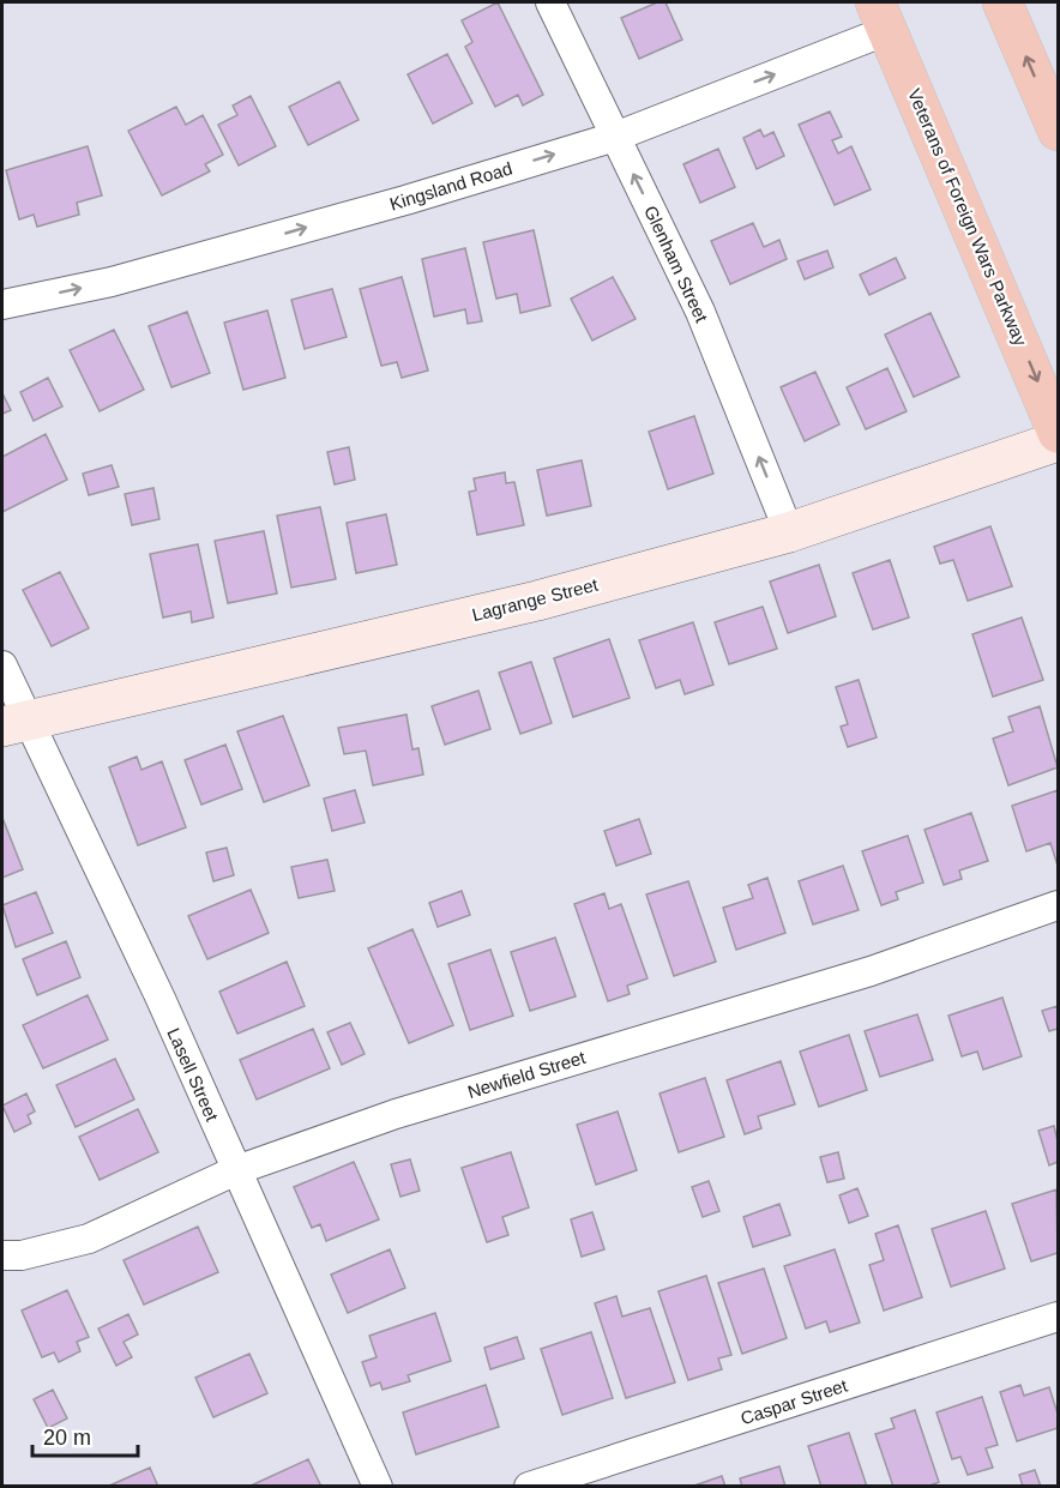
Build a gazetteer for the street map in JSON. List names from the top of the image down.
{
  "streets": {
    "highway": ["Veterans of Foreign Wars Parkway"],
    "main road": ["Lagrange Street"],
    "street": [
      "Kingsland Road",
      "Glenham Street",
      "Lasell Street",
      "Newfield Street",
      "Caspar Street"
    ]
  },
  "crossings": [
    ["Kingsland Road", "Veterans of Foreign Wars Parkway"],
    ["Kingsland Road", "Glenham Street"],
    ["Glenham Street", "Lagrange Street"],
    ["Lagrange Street", "Lasell Street"],
    ["Lasell Street", "Newfield Street"]
  ],
  "one_way": ["Kingsland Road", "Glenham Street"],
  "scale_bar": "20 m"
}
